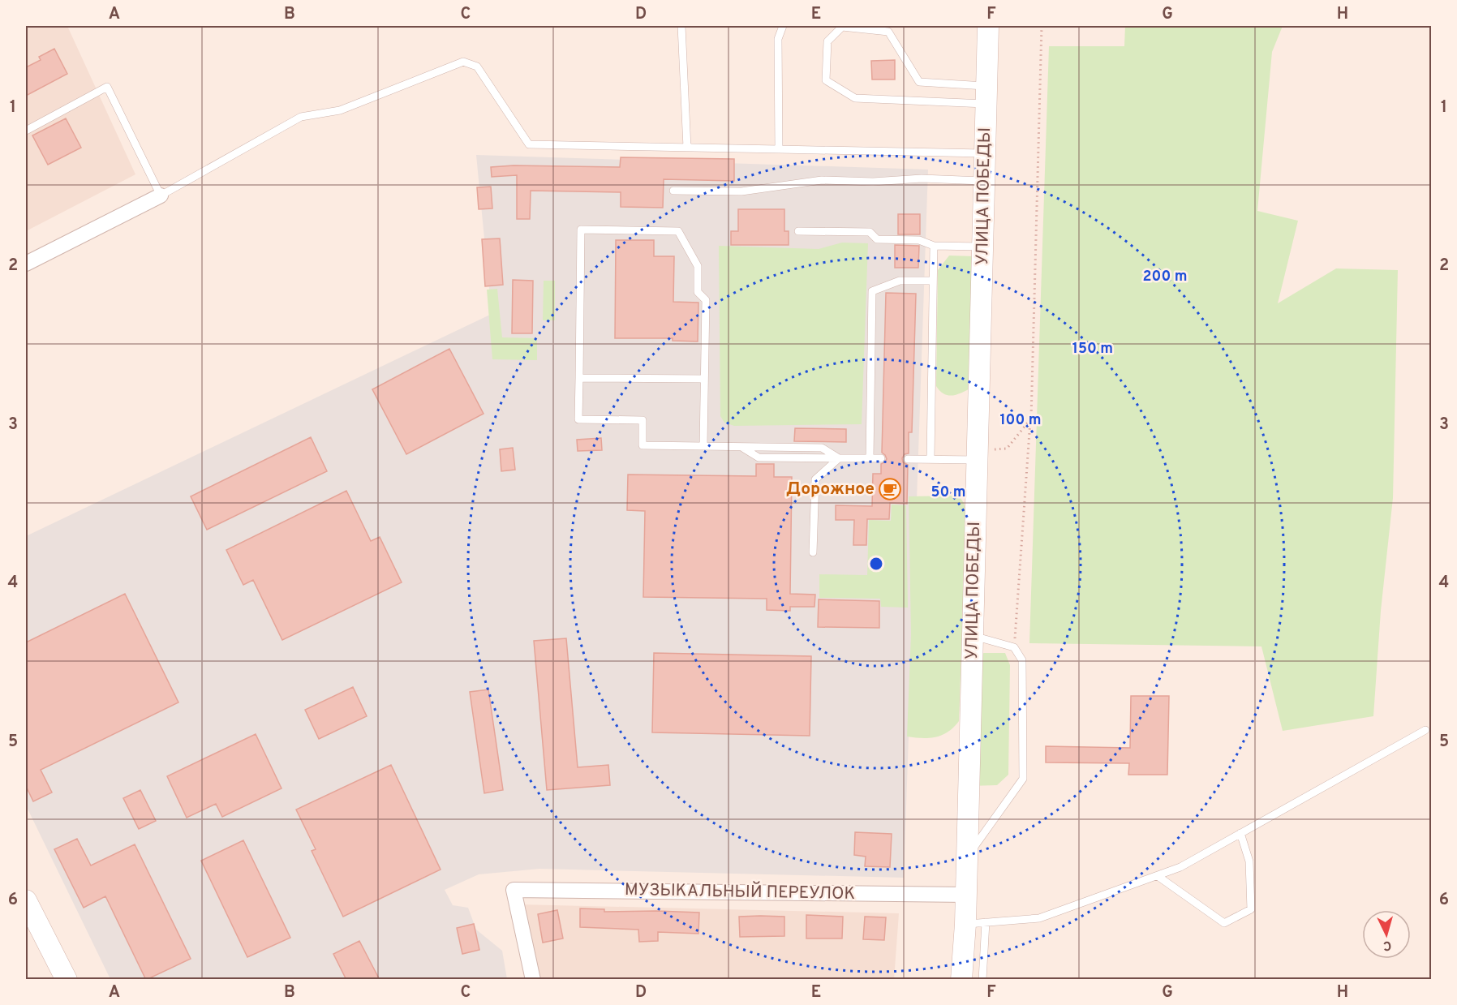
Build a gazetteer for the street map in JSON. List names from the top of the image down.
{
  "streets": {
    "main road": ["УЛИЦА ПОБЕДЫ"],
    "street": ["МУЗЫКАЛЬНЫЙ ПЕРЕУЛОК"]
  },
  "crossings": [
    ["УЛИЦА ПОБЕДЫ", "МУЗЫКАЛЬНЫЙ ПЕРЕУЛОК"]
  ],
  "places": {
    "cafe": ["Дорожное"]
  },
  "north": "bottom",
  "grid": {
    "columns": [
      "A",
      "B",
      "C",
      "D",
      "E",
      "F",
      "G",
      "H"
    ],
    "rows": [
      "1",
      "2",
      "3",
      "4",
      "5",
      "6"
    ]
  },
  "rings": [
    "200 m",
    "150 m",
    "100 m",
    "50 m"
  ]
}
